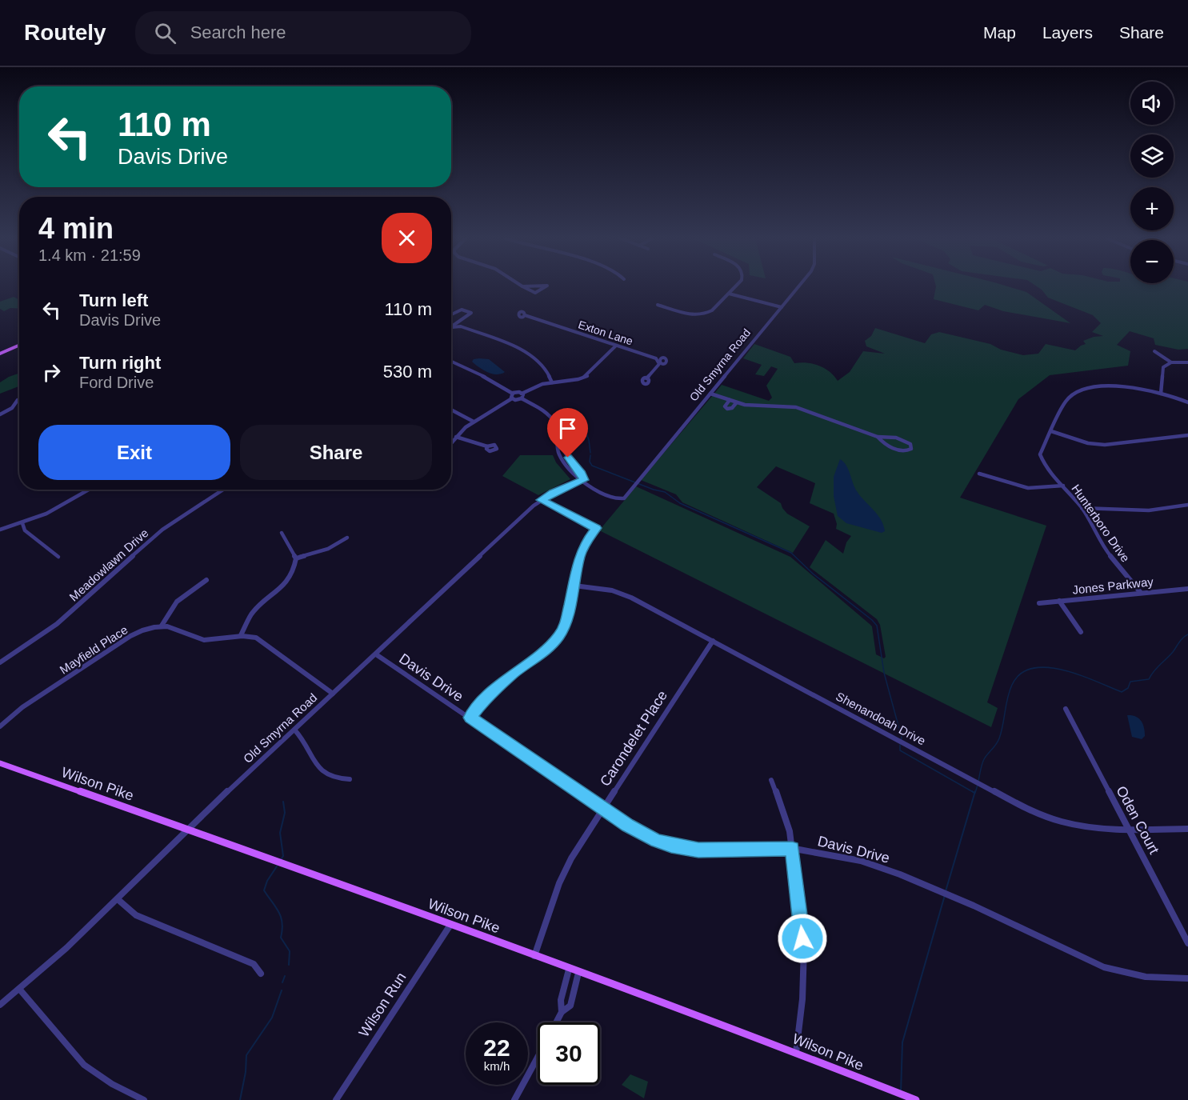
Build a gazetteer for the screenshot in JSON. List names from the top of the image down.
{
  "streets": {
    "main road": ["Wilson Pike"],
    "street": [
      "Exton Lane",
      "Old Smyrna Road",
      "Hunterboro Drive",
      "Meadowlawn Drive",
      "Jones Parkway",
      "Mayfield Place",
      "Davis Drive",
      "Shenandoah Drive",
      "Carondelet Place",
      "Oden Court",
      "Wilson Run"
    ]
  },
  "crossings": [
    ["Old Smyrna Road", "Davis Drive"],
    ["Old Smyrna Road", "Wilson Pike"],
    ["Hunterboro Drive", "Jones Parkway"],
    ["Davis Drive", "Carondelet Place"],
    ["Shenandoah Drive", "Carondelet Place"],
    ["Shenandoah Drive", "Oden Court"],
    ["Carondelet Place", "Wilson Pike"],
    ["Wilson Pike", "Wilson Run"]
  ],
  "page": {
    "header": "Routely",
    "search": "Search here",
    "nav": ["Map", "Layers", "Share"],
    "map_buttons": ["+", "−"],
    "turn": ["110 m", "Davis Drive"],
    "heading": ["4 min", "1.4 km · 21:59"],
    "list": [
      {
        "name": "Turn left",
        "note": "Davis Drive",
        "value": "110 m"
      },
      {
        "name": "Turn right",
        "note": "Ford Drive",
        "value": "530 m"
      }
    ],
    "buttons": ["Exit", "Share"],
    "speed": "22 km/h",
    "limit": "30"
  }
}
